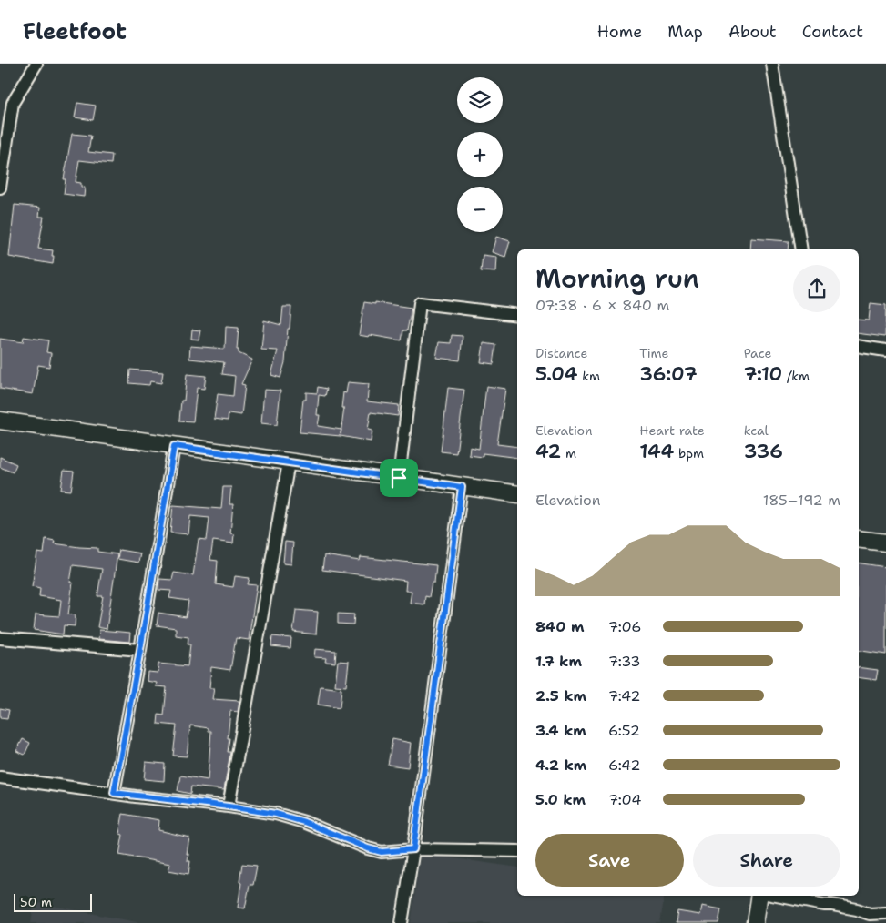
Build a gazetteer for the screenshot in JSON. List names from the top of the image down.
{
  "scale_bar": "50 m",
  "page": {
    "header": "Fleetfoot",
    "nav": [
      "Home",
      "Map",
      "About",
      "Contact"
    ],
    "map_buttons": ["+", "−"],
    "heading": ["Morning run", "07:38 · 6 × 840 m"],
    "stats": [
      ["Distance", "5.04 km"],
      ["Time", "36:07"],
      ["Pace", "7:10 /km"],
      ["Elevation", "42 m"],
      ["Heart rate", "144 bpm"],
      ["kcal", "336"]
    ],
    "chart": ["Elevation", "185–192 m"],
    "list": [
      {
        "name": "840 m",
        "note": "7:06"
      },
      {
        "name": "1.7 km",
        "note": "7:33"
      },
      {
        "name": "2.5 km",
        "note": "7:42"
      },
      {
        "name": "3.4 km",
        "note": "6:52"
      },
      {
        "name": "4.2 km",
        "note": "6:42"
      },
      {
        "name": "5.0 km",
        "note": "7:04"
      }
    ],
    "buttons": ["Save", "Share"],
    "scale": "50 m"
  }
}
